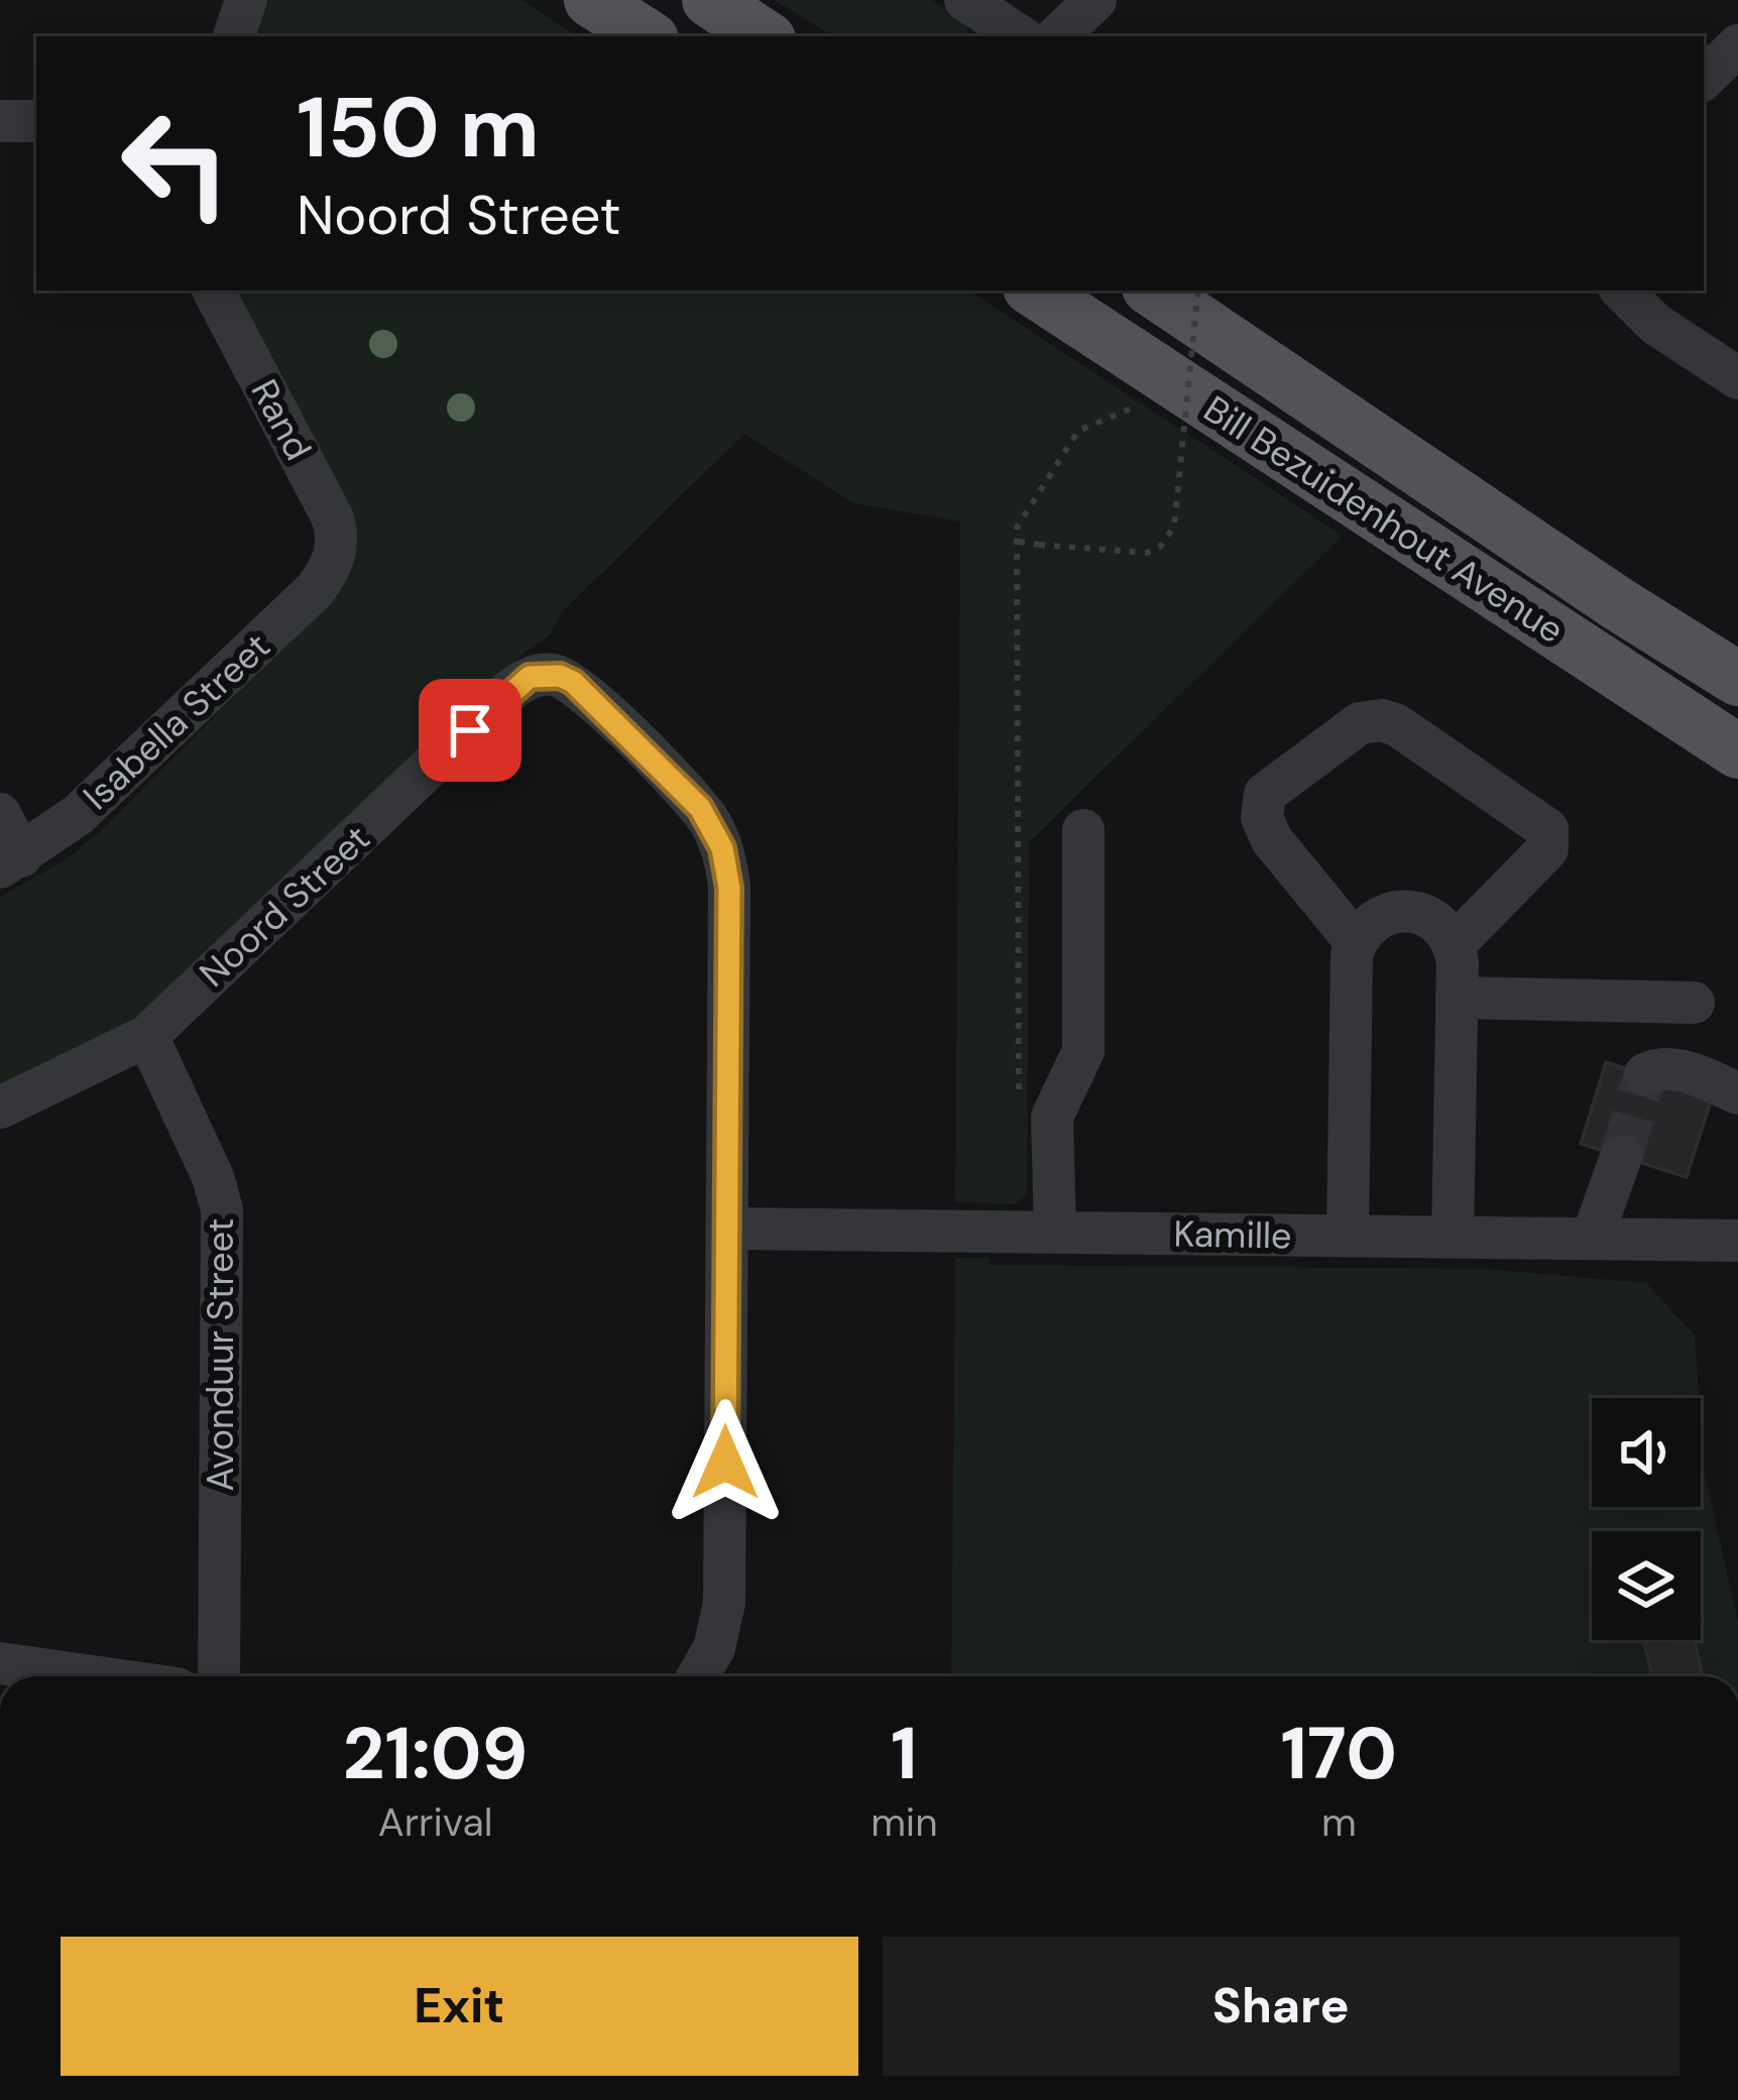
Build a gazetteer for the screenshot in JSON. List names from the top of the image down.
{
  "streets": {
    "main road": ["Bill Bezuidenhout Avenue"],
    "street": [
      "Rand",
      "Isabella Street",
      "Noord Street",
      "Kamille",
      "Avonduur Street"
    ]
  },
  "crossings": [
    ["Rand", "Isabella Street"],
    ["Noord Street", "Kamille"],
    ["Noord Street", "Avonduur Street"]
  ],
  "page": {
    "turn": ["150 m", "Noord Street"],
    "eta": [
      "21:09",
      "Arrival",
      "1",
      "min",
      "170",
      "m"
    ],
    "buttons": ["Exit", "Share"]
  }
}
